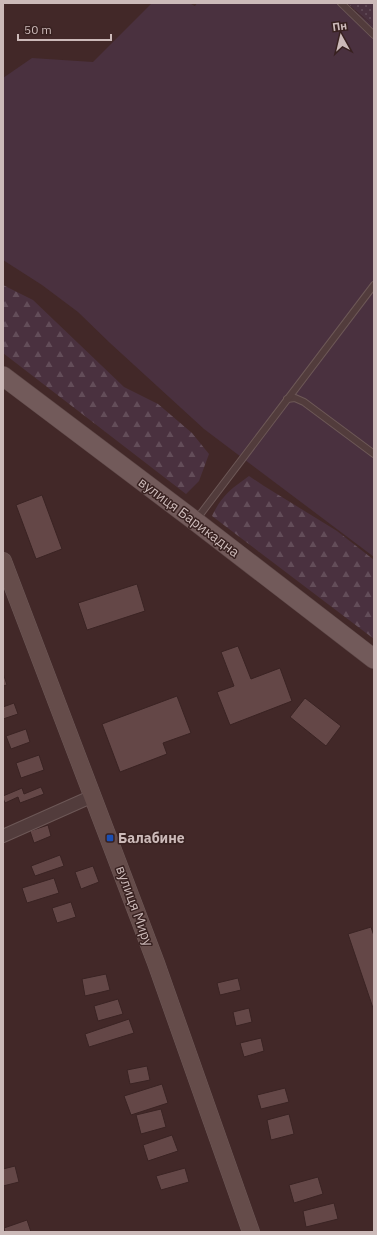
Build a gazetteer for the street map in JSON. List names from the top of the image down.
{
  "streets": {
    "main road": ["вулиця Барикадна"],
    "street": ["вулиця Миру"]
  },
  "places": {
    "transit": ["Балабине"]
  },
  "scale_bar": "50 m",
  "north": "top"
}
